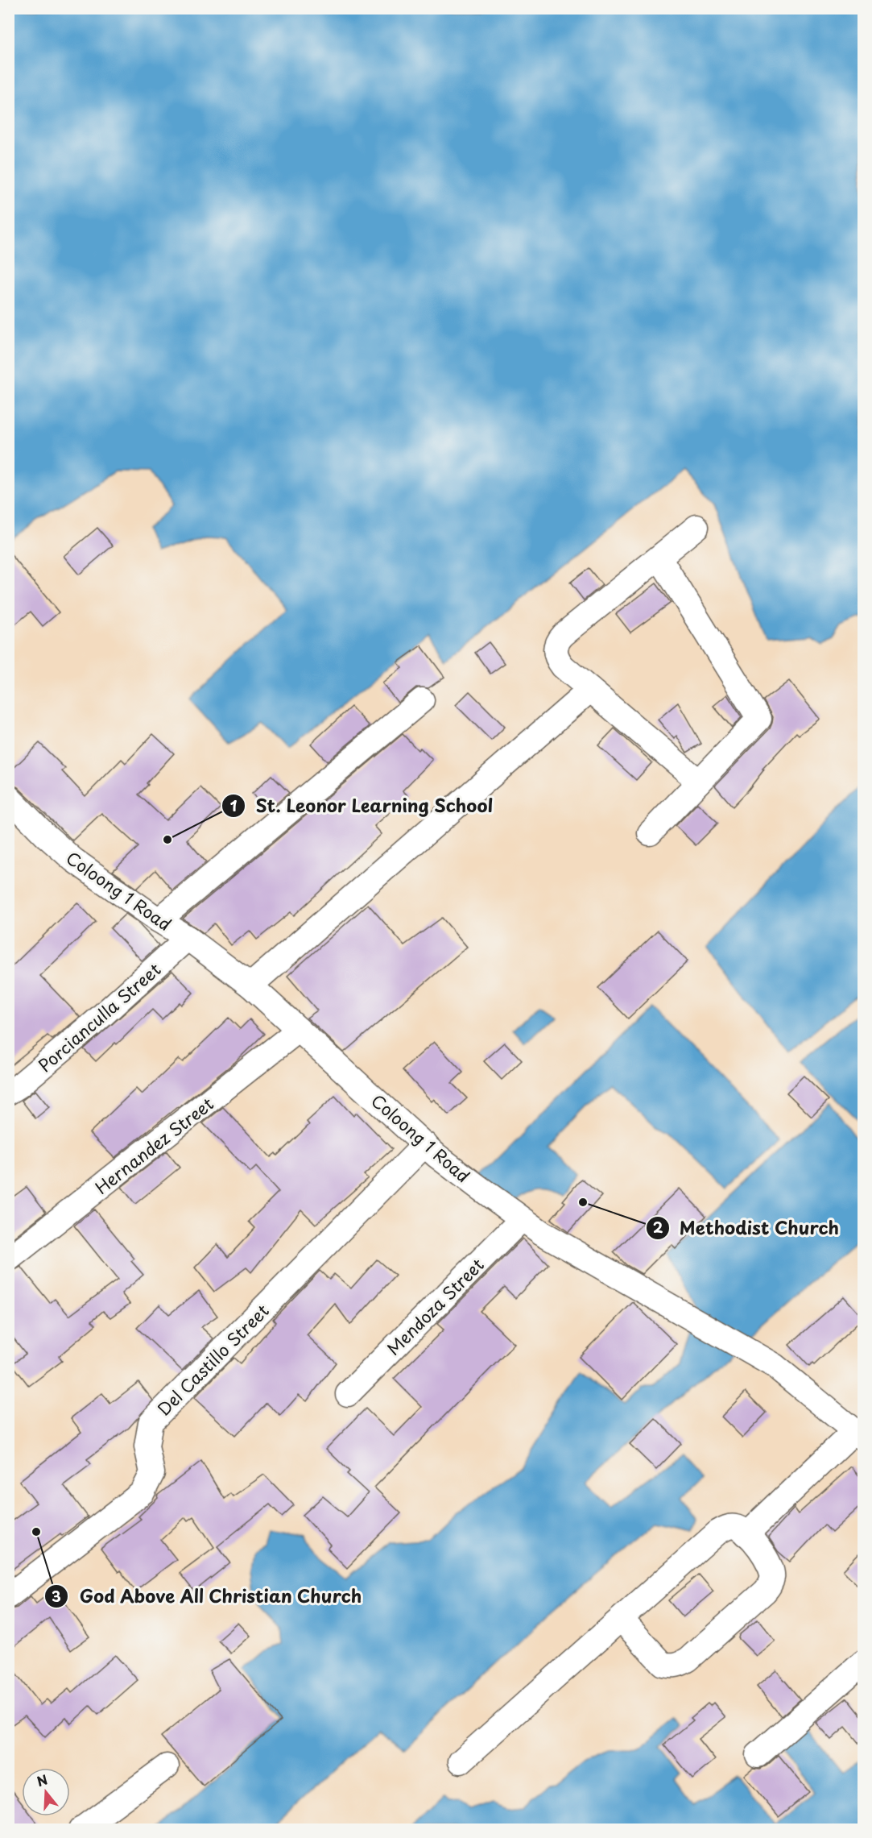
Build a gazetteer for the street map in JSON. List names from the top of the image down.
{
  "streets": {
    "street": [
      "Coloong 1 Road",
      "Porcianculla Street",
      "Hernandez Street",
      "Mendoza Street",
      "Del Castillo Street"
    ]
  },
  "crossings": [
    ["Coloong 1 Road", "Porcianculla Street"],
    ["Coloong 1 Road", "Hernandez Street"],
    ["Coloong 1 Road", "Mendoza Street"],
    ["Coloong 1 Road", "Del Castillo Street"]
  ],
  "places": ["St. Leonor Learning School", "Methodist Church", "God Above All Christian Church"],
  "north": "top"
}
